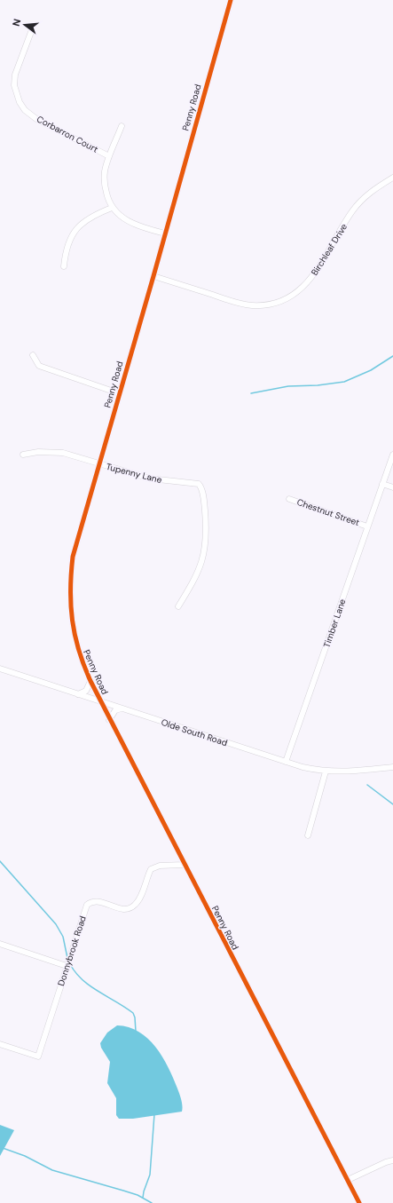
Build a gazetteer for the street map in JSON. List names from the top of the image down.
{
  "streets": {
    "street": [
      "Penny Road",
      "Corbarron Court",
      "Birchleaf Drive",
      "Tupenny Lane",
      "Chestnut Street",
      "Timber Lane",
      "Olde South Road",
      "Donnybrook Road"
    ]
  },
  "crossings": [
    ["Penny Road", "Birchleaf Drive"],
    ["Penny Road", "Tupenny Lane"],
    ["Penny Road", "Olde South Road"],
    ["Penny Road", "Donnybrook Road"],
    ["Chestnut Street", "Timber Lane"],
    ["Timber Lane", "Olde South Road"]
  ],
  "north": "left"
}
